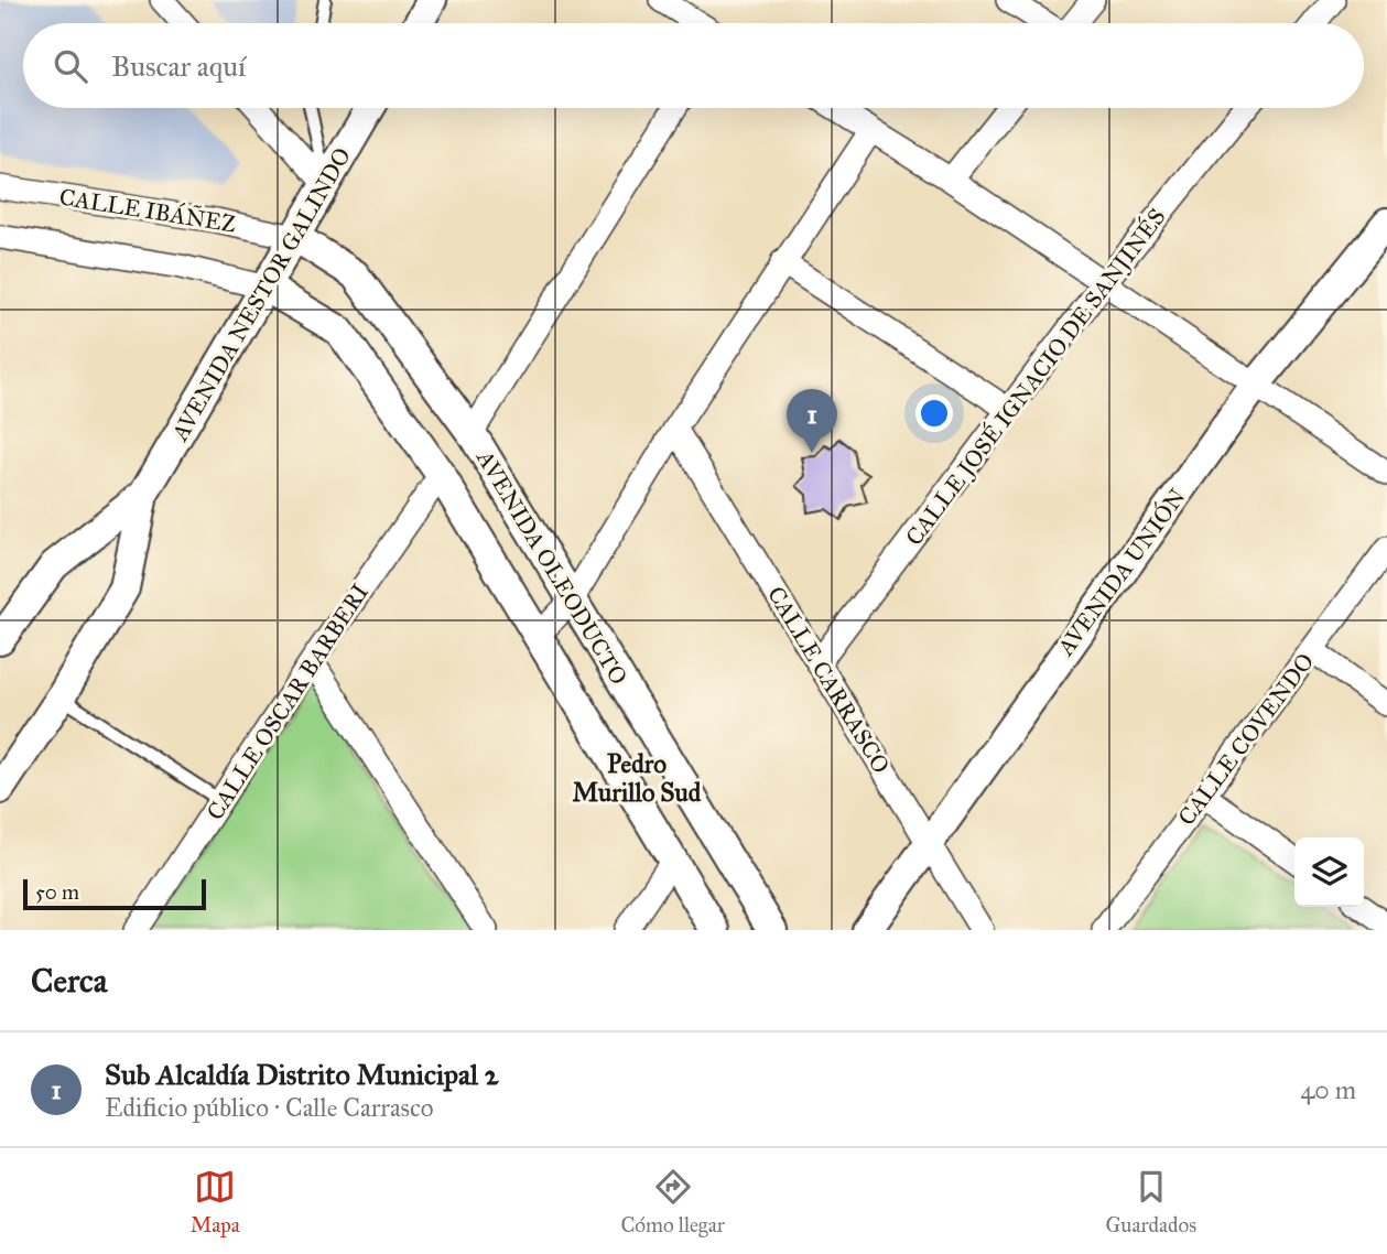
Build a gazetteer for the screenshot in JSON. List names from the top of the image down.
{
  "streets": {
    "street": [
      "CALLE IBÁÑEZ",
      "AVENIDA NESTOR GALINDO",
      "CALLE JOSÉ IGNACIO DE SANJINÉS",
      "AVENIDA OLEODUCTO",
      "AVENIDA UNIÓN",
      "CALLE CARRASCO",
      "CALLE OSCAR BARBERI",
      "CALLE COVENDO"
    ]
  },
  "crossings": [
    ["CALLE IBÁÑEZ", "AVENIDA NESTOR GALINDO"],
    ["CALLE IBÁÑEZ", "AVENIDA OLEODUCTO"],
    ["AVENIDA NESTOR GALINDO", "AVENIDA OLEODUCTO"],
    ["CALLE JOSÉ IGNACIO DE SANJINÉS", "CALLE CARRASCO"],
    ["AVENIDA OLEODUCTO", "CALLE OSCAR BARBERI"],
    ["AVENIDA UNIÓN", "CALLE CARRASCO"]
  ],
  "districts": ["Pedro Murillo Sud"],
  "scale_bar": "50 m",
  "page": {
    "search": "Buscar aquí",
    "pins": "1",
    "scale": "50 m",
    "heading": "Cerca",
    "list": [
      {
        "mark": "1",
        "name": "Sub Alcaldía Distrito Municipal 2",
        "note": "Edificio público · Calle Carrasco",
        "value": "40 m"
      }
    ],
    "nav": ["Mapa", "Cómo llegar", "Guardados"]
  }
}
